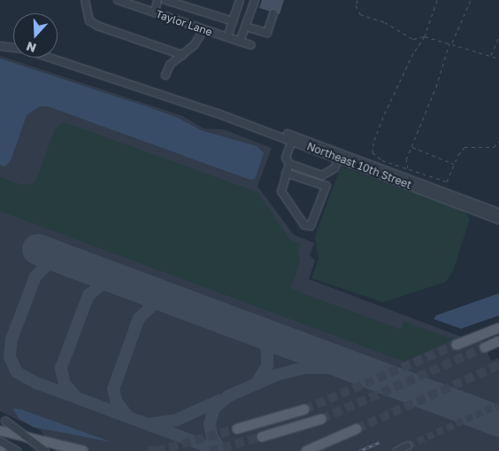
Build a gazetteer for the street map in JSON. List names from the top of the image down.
{
  "streets": {
    "street": ["Taylor Lane", "Northeast 10th Street"]
  },
  "north": "bottom"
}
